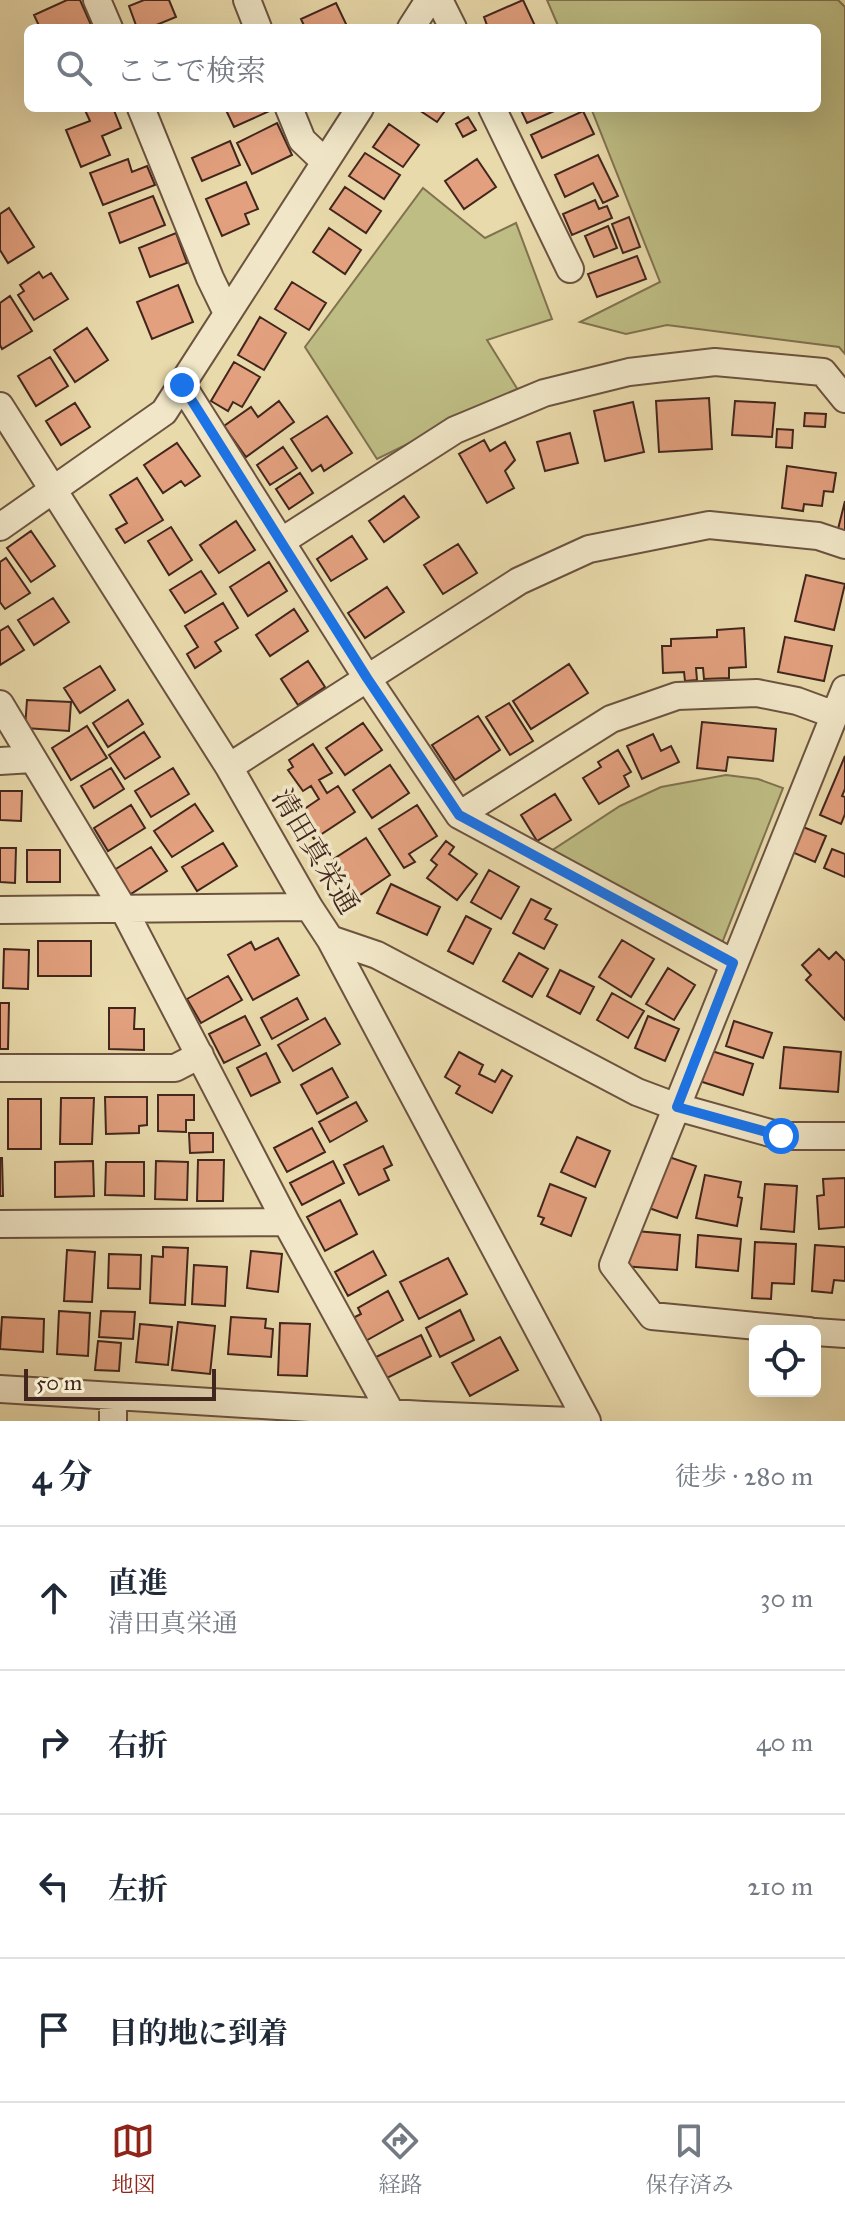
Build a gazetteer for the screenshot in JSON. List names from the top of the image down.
{
  "streets": {
    "street": ["清田真栄通"]
  },
  "scale_bar": "50 m",
  "page": {
    "search": "ここで検索",
    "scale": "50 m",
    "heading": ["4 分", "徒歩 · 280 m"],
    "list": [
      ["直進", "清田真栄通", "30 m"],
      ["右折", "40 m"],
      ["左折", "210 m"],
      "目的地に到着"
    ],
    "nav": ["地図", "経路", "保存済み"]
  }
}
